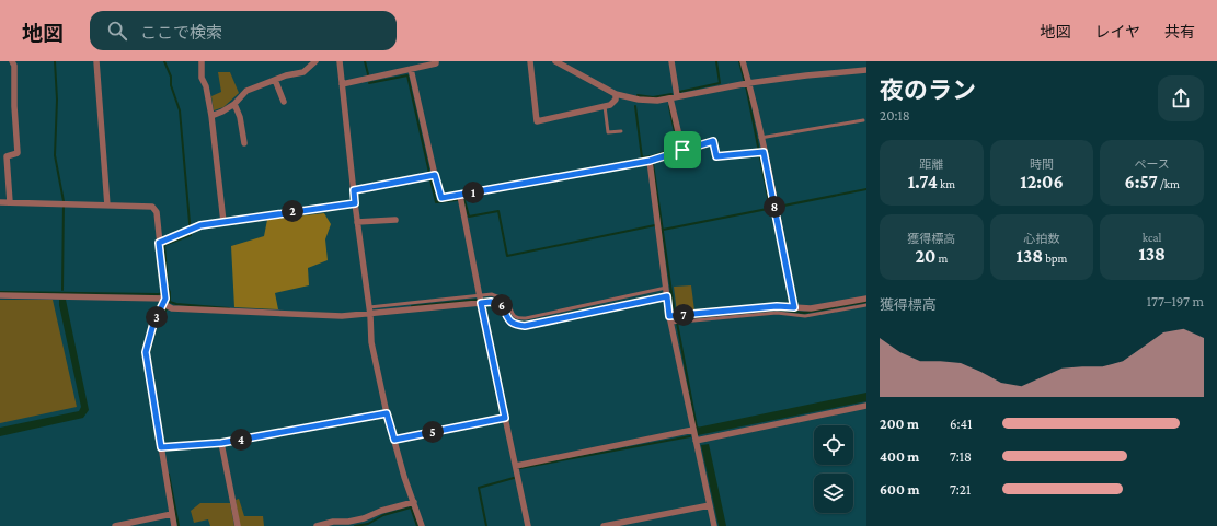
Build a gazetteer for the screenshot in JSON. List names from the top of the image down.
{
  "page": {
    "header": "地図",
    "search": "ここで検索",
    "nav": ["地図", "レイヤ", "共有"],
    "heading": ["夜のラン", "20:18"],
    "stats": [
      ["距離", "1.74 km"],
      ["時間", "12:06"],
      ["ペース", "6:57 /km"],
      ["獲得標高", "20 m"],
      ["心拍数", "138 bpm"],
      ["kcal", "138"]
    ],
    "pins": [
      "1",
      "8",
      "2",
      "6",
      "7",
      "3",
      "5",
      "4"
    ],
    "chart": ["獲得標高", "177–197 m"],
    "list": [
      {
        "name": "200 m",
        "note": "6:41"
      },
      {
        "name": "400 m",
        "note": "7:18"
      },
      {
        "name": "600 m",
        "note": "7:21"
      }
    ]
  }
}
